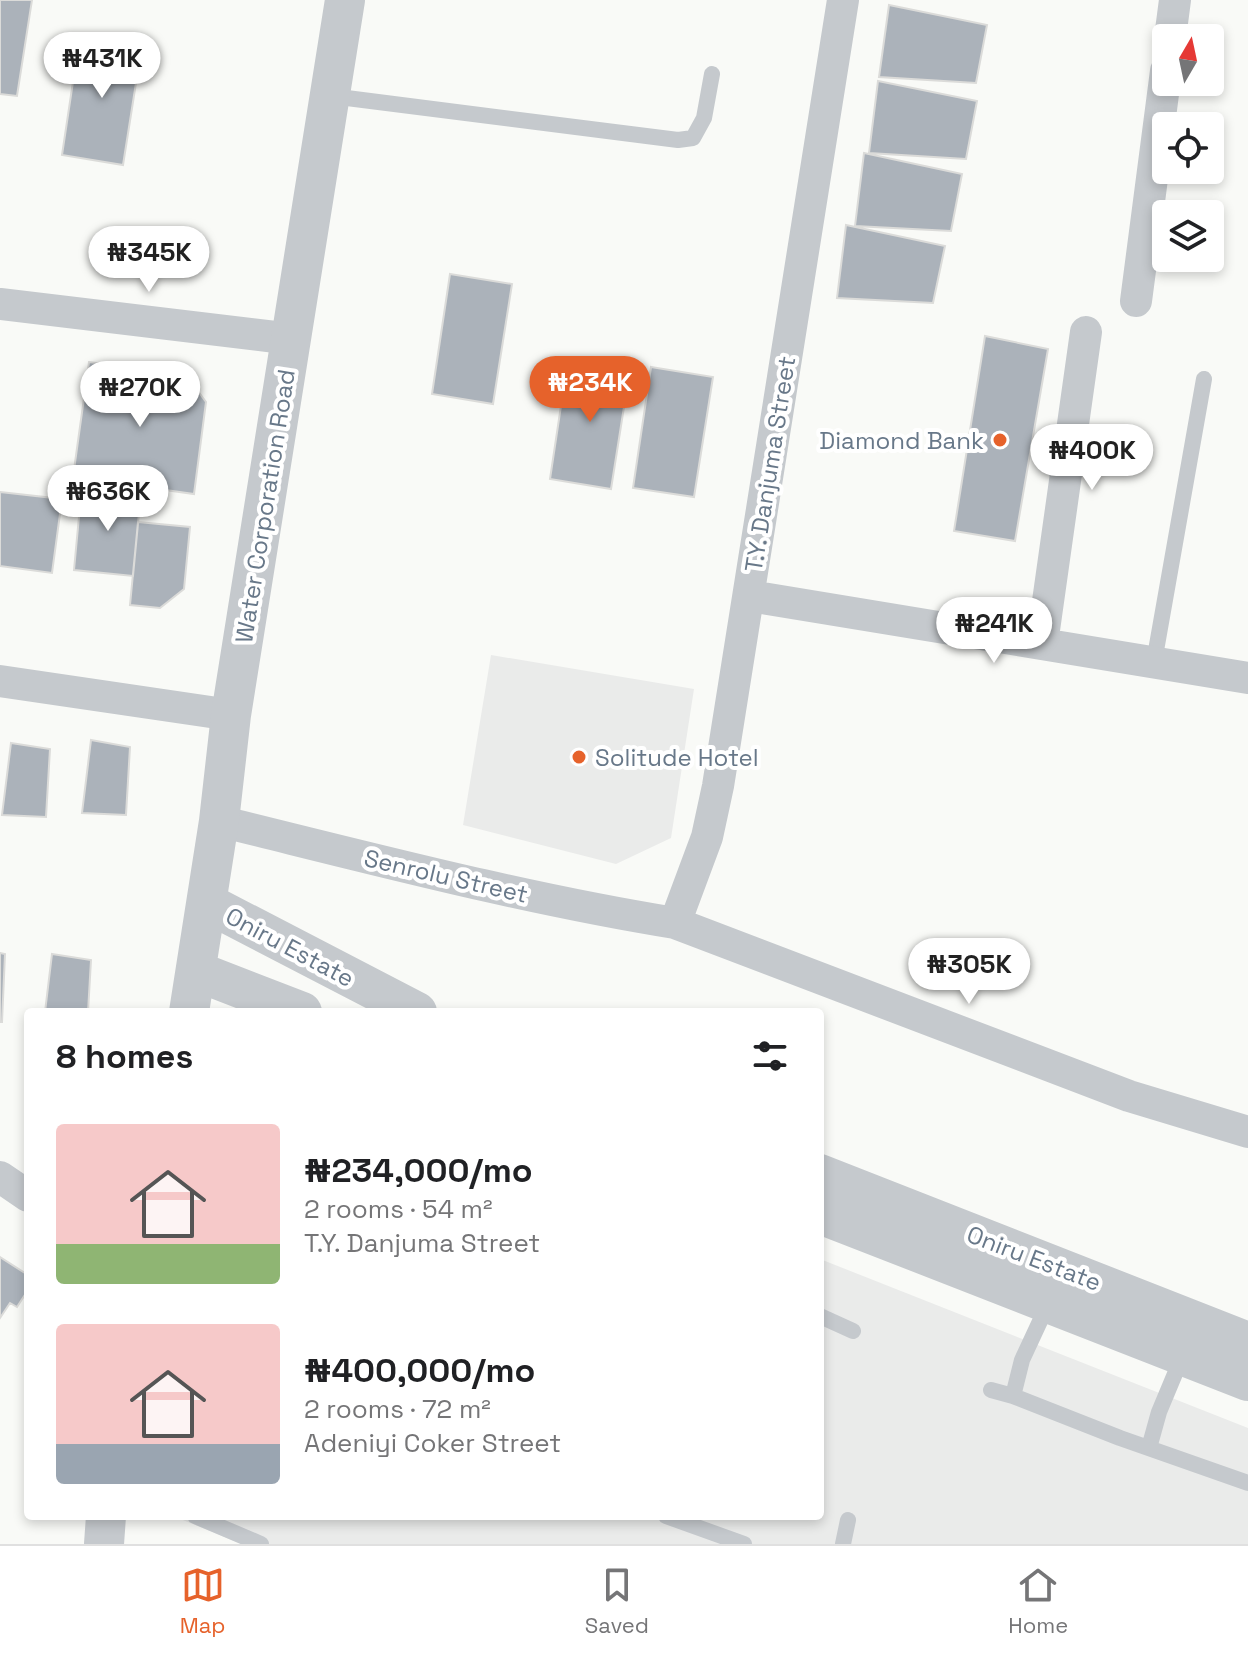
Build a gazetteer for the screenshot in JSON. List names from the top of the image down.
{
  "streets": {
    "street": [
      "T.Y. Danjuma Street",
      "Water Corporation Road",
      "Senrolu Street",
      "Oniru Estate"
    ]
  },
  "crossings": [
    ["T.Y. Danjuma Street", "Senrolu Street"],
    ["Water Corporation Road", "Senrolu Street"],
    ["Water Corporation Road", "Oniru Estate"]
  ],
  "places": ["Diamond Bank", "Solitude Hotel"],
  "north": "top",
  "page": {
    "price": [
      "₦431K",
      "₦345K",
      "₦234K",
      "₦270K",
      "₦400K",
      "₦636K",
      "₦241K",
      "₦305K"
    ],
    "heading": "8 homes",
    "list": [
      {
        "name": "₦234,000/mo",
        "note": "2 rooms · 54 m² · T.Y. Danjuma Street"
      },
      {
        "name": "₦400,000/mo",
        "note": "2 rooms · 72 m² · Adeniyi Coker Street"
      }
    ],
    "tabs": ["Map", "Saved", "Home"]
  }
}
